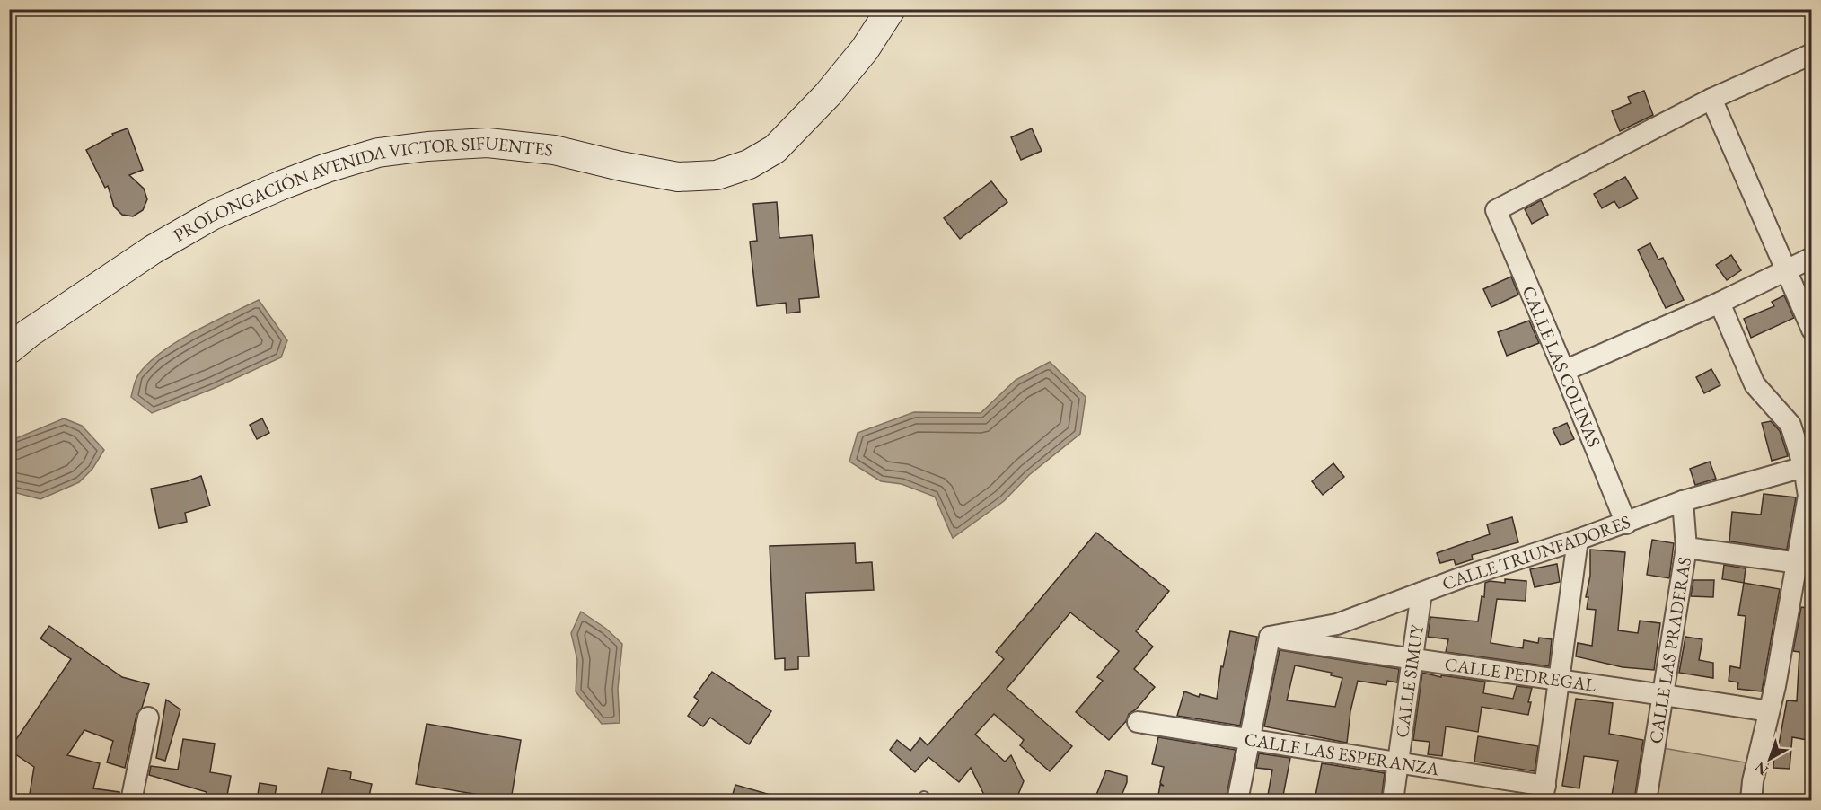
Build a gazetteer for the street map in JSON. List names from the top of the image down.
{
  "streets": {
    "street": [
      "PROLONGACIÓN AVENIDA VICTOR SIFUENTES",
      "CALLE LAS COLINAS",
      "CALLE TRIUNFADORES",
      "CALLE LAS PRADERAS",
      "CALLE PEDREGAL",
      "CALLE SIMUY",
      "CALLE LAS ESPERANZA"
    ]
  },
  "crossings": [
    ["CALLE LAS COLINAS", "CALLE TRIUNFADORES"],
    ["CALLE TRIUNFADORES", "CALLE LAS PRADERAS"],
    ["CALLE TRIUNFADORES", "CALLE PEDREGAL"],
    ["CALLE TRIUNFADORES", "CALLE SIMUY"],
    ["CALLE LAS PRADERAS", "CALLE PEDREGAL"],
    ["CALLE PEDREGAL", "CALLE SIMUY"],
    ["CALLE SIMUY", "CALLE LAS ESPERANZA"]
  ],
  "north": "bottom left"
}
